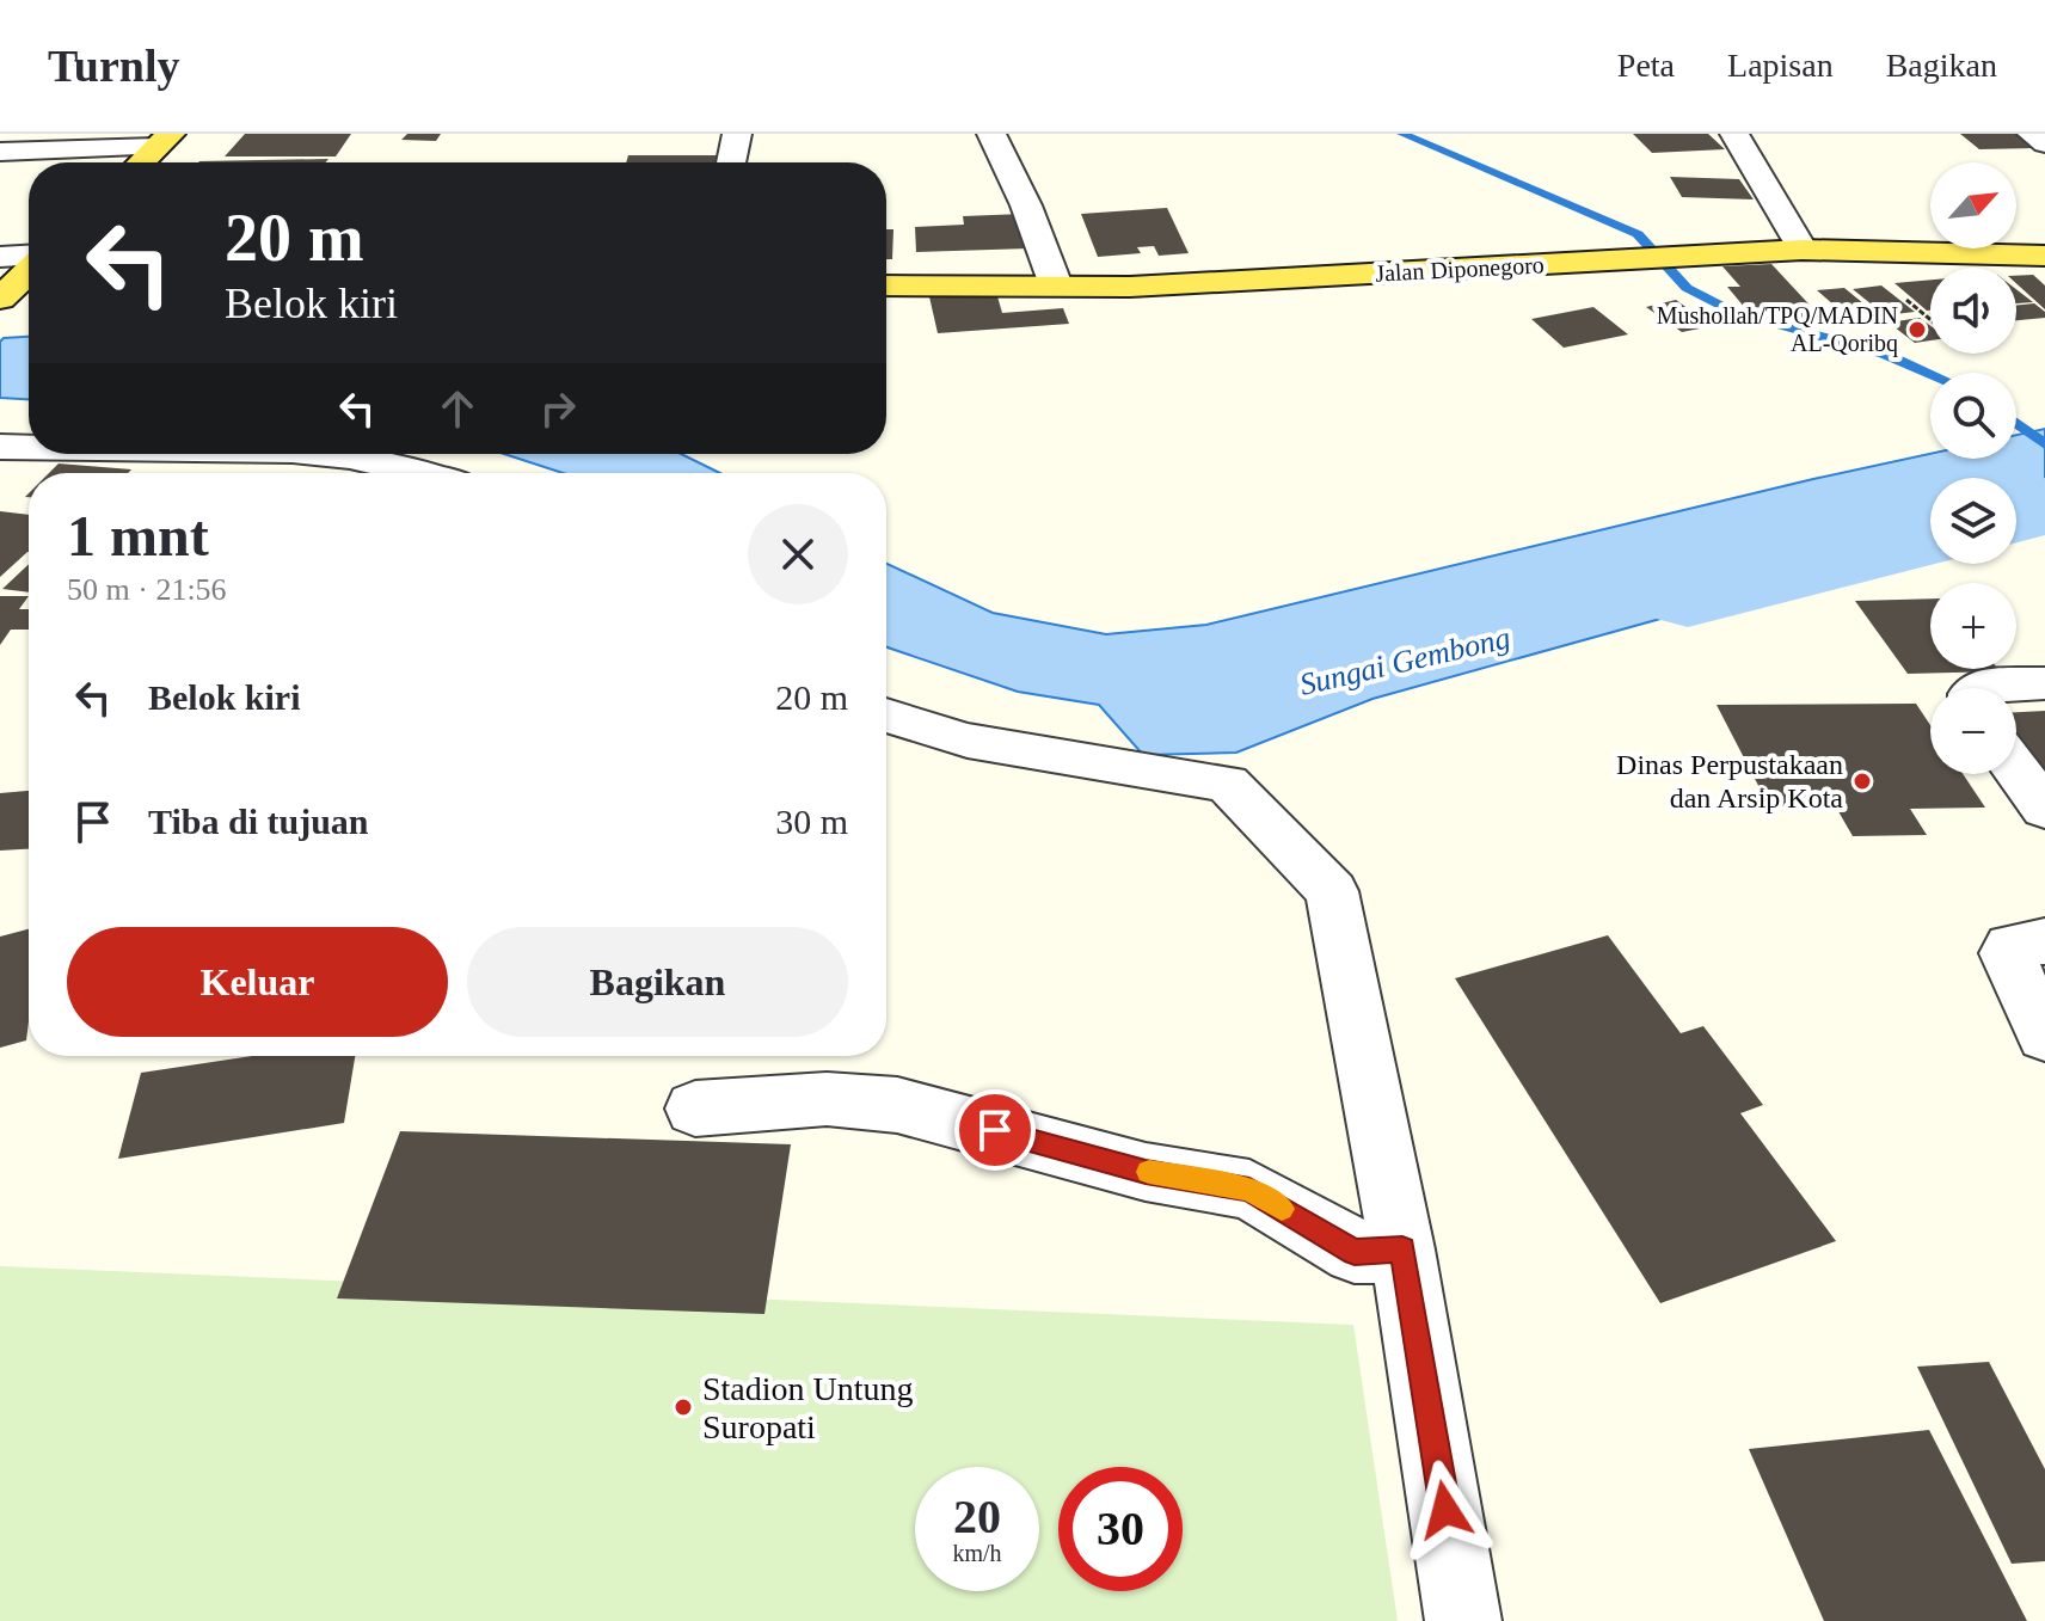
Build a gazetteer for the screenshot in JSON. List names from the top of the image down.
{
  "streets": {
    "main road": ["Jalan Diponegoro"]
  },
  "water": ["Sungai Gembong"],
  "places": ["Mushollah/TPQ/MADIN AL-Qoribq", "Dinas Perpustakaan dan Arsip Kota", "Stadion Untung Suropati"],
  "north": "top right",
  "page": {
    "header": "Turnly",
    "nav": ["Peta", "Lapisan", "Bagikan"],
    "map_buttons": ["+", "−"],
    "turn": ["20 m", "Belok kiri"],
    "heading": ["1 mnt", "50 m · 21:56"],
    "list": [
      {
        "name": "Belok kiri",
        "value": "20 m"
      },
      {
        "name": "Tiba di tujuan",
        "value": "30 m"
      }
    ],
    "buttons": ["Keluar", "Bagikan"],
    "speed": "20 km/h",
    "limit": "30"
  }
}
